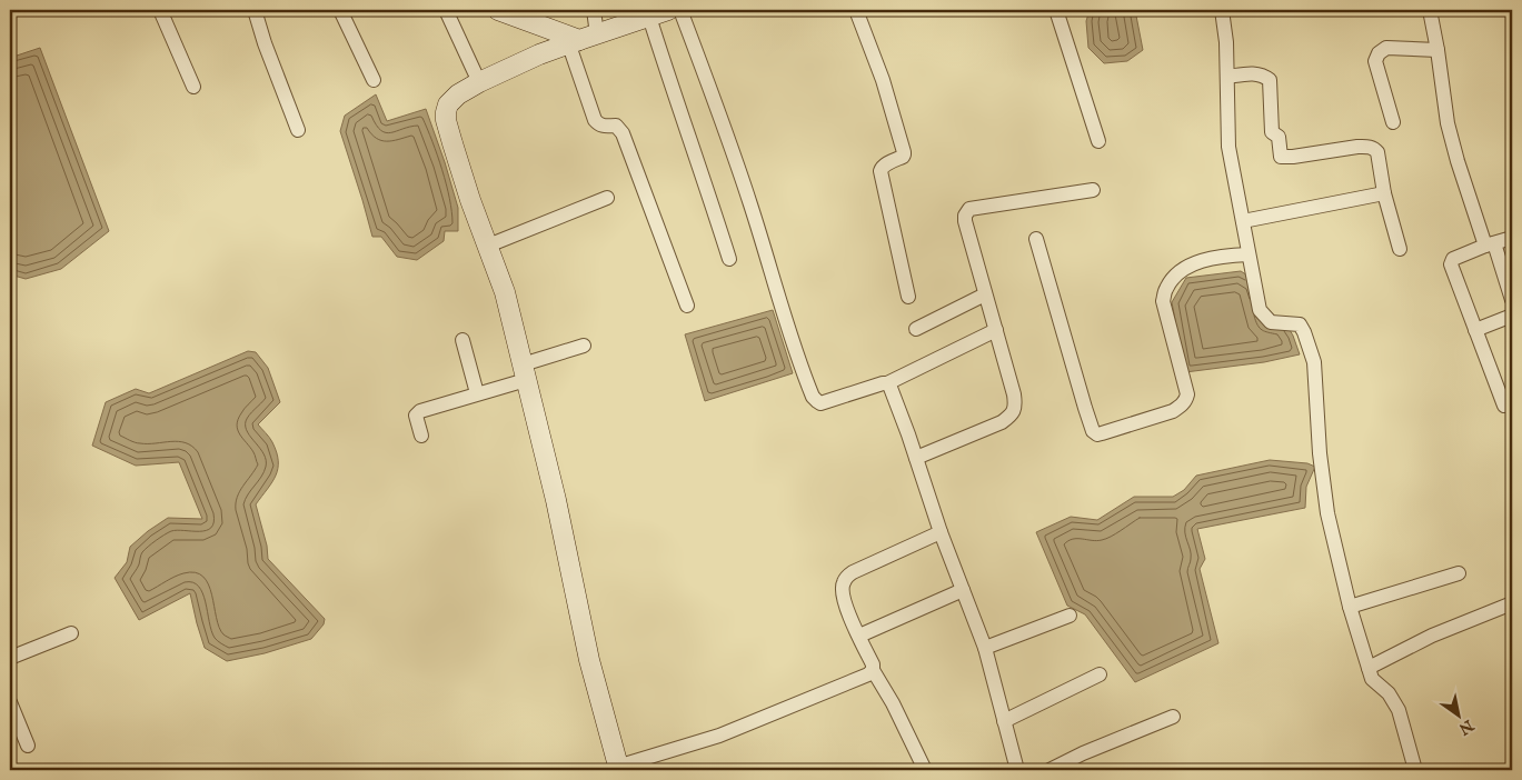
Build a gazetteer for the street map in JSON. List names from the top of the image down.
{
  "north": "bottom right"
}
